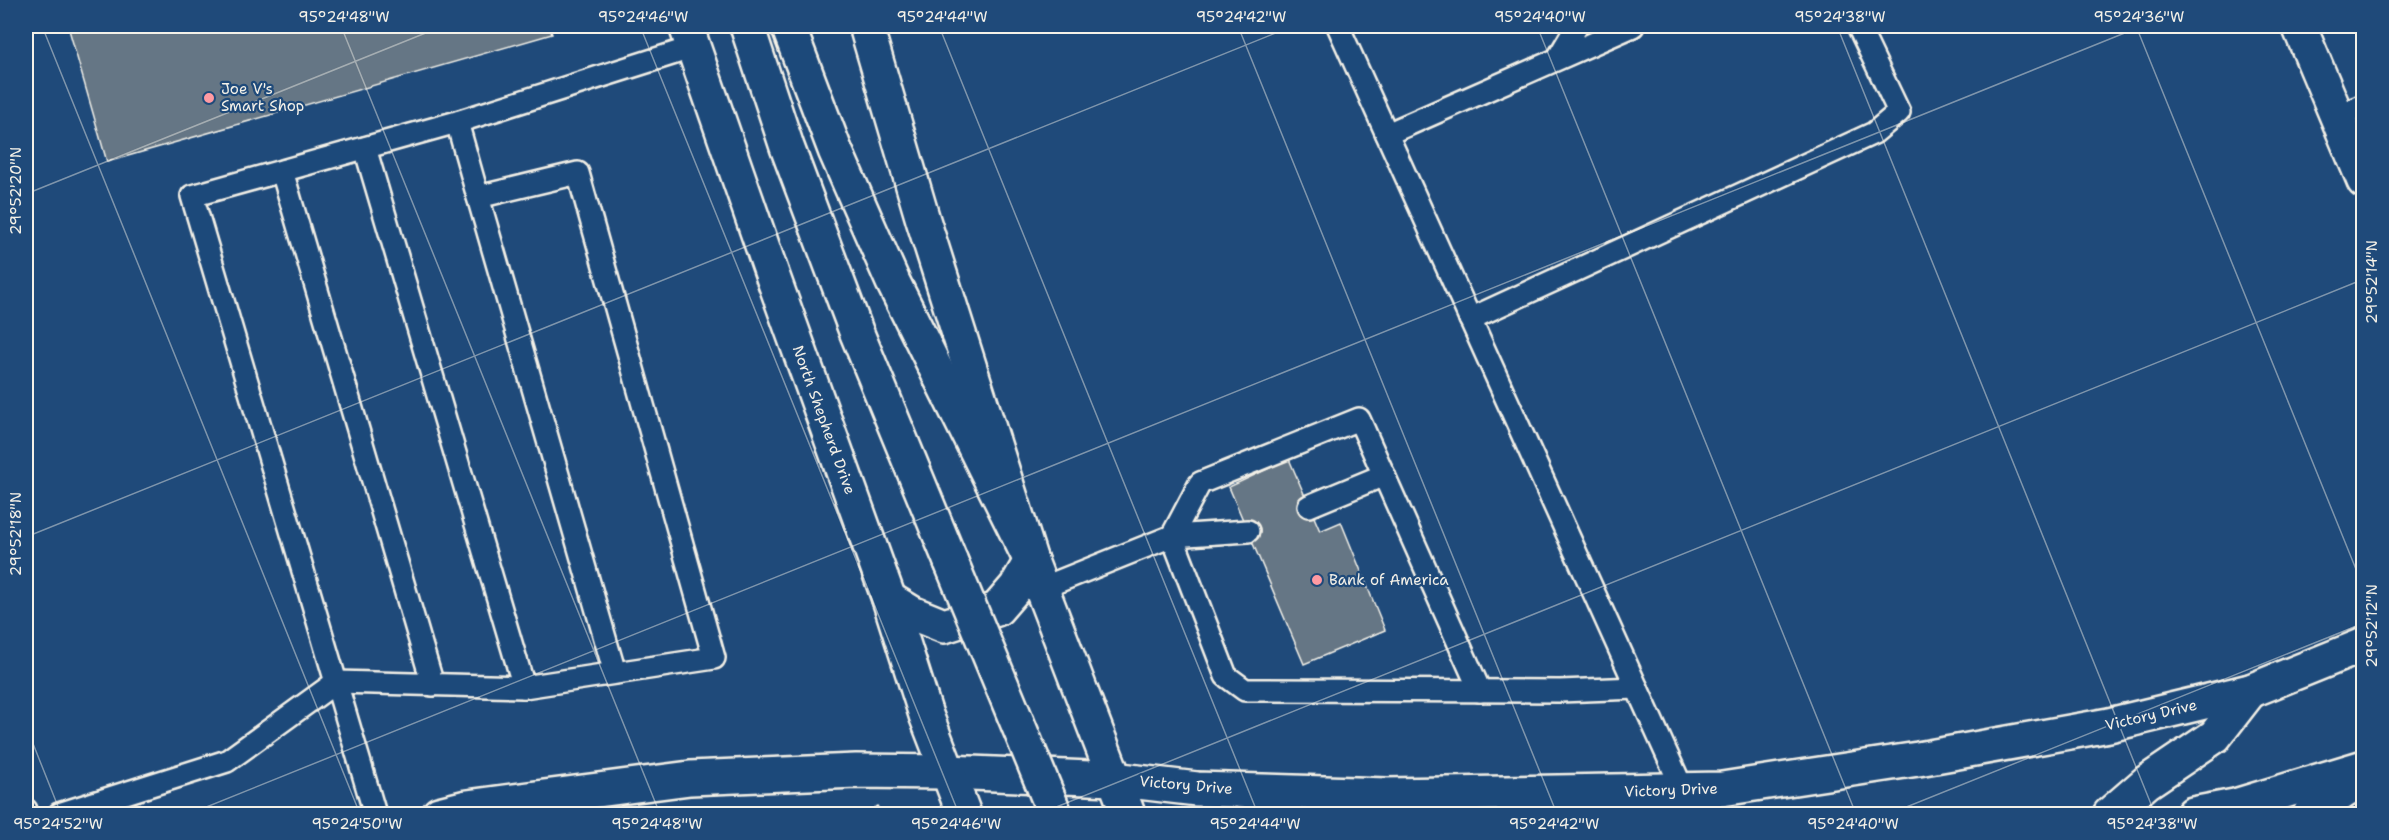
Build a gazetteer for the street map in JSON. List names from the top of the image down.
{
  "streets": {
    "main road": ["North Shepherd Drive", "Victory Drive"]
  },
  "crossings": [
    ["North Shepherd Drive", "Victory Drive"]
  ],
  "places": ["Joe V's Smart Shop", "Bank of America"],
  "coordinates": [
    "95°24'48\"W",
    "95°24'46\"W",
    "95°24'44\"W",
    "95°24'42\"W",
    "95°24'40\"W",
    "95°24'38\"W",
    "95°24'36\"W",
    "29°52'20\"N",
    "29°52'14\"N",
    "29°52'18\"N",
    "29°52'12\"N",
    "95°24'52\"W",
    "95°24'50\"W"
  ]
}
